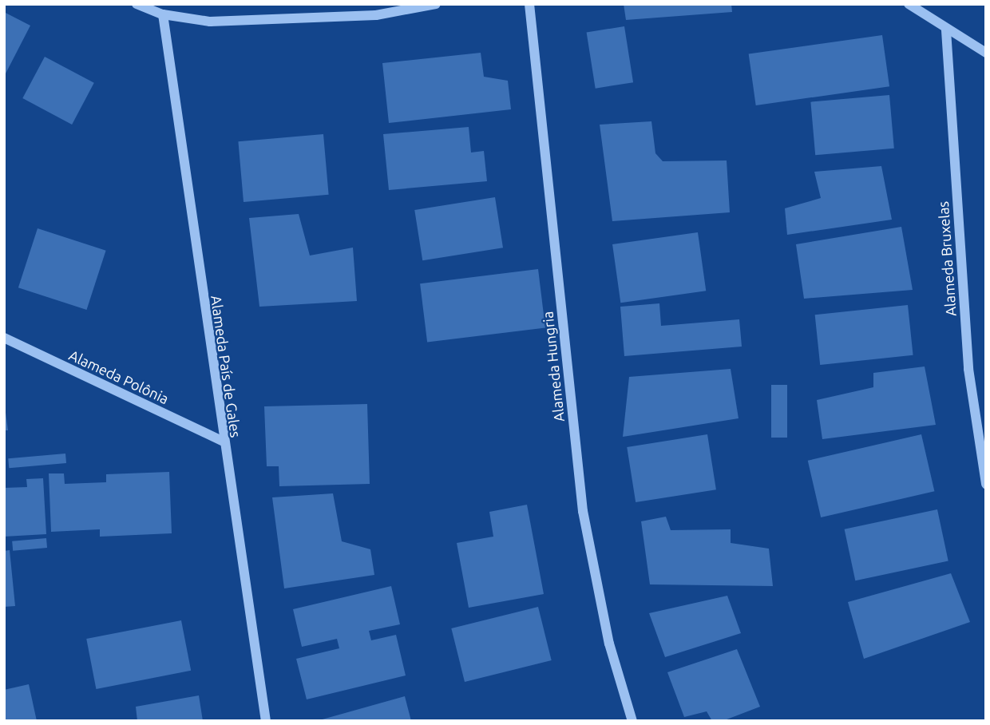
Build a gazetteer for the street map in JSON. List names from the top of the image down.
{
  "streets": {
    "street": [
      "Alameda Bruxelas",
      "Alameda País de Gales",
      "Alameda Hungria",
      "Alameda Polônia"
    ]
  },
  "crossings": [
    ["Alameda País de Gales", "Alameda Polônia"]
  ]
}
